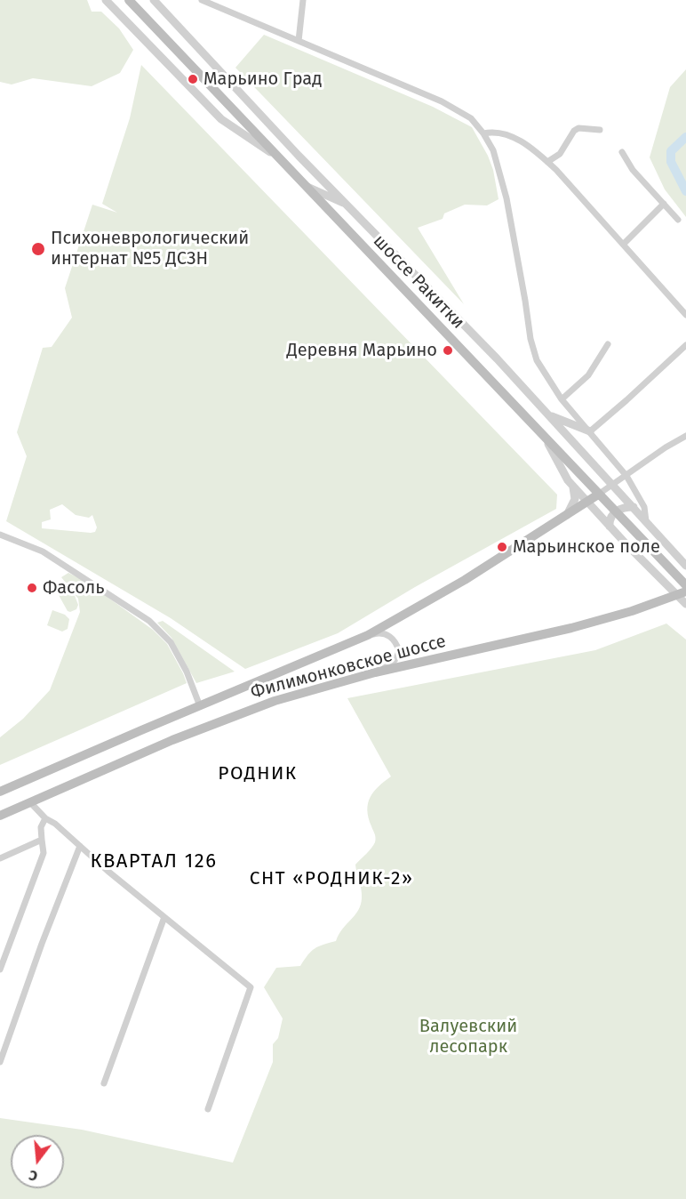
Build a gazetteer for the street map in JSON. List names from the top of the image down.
{
  "streets": {
    "main road": ["шоссе Ракитки", "Филимонковское шоссе"]
  },
  "crossings": [
    ["шоссе Ракитки", "Филимонковское шоссе"]
  ],
  "districts": ["РОДНИК", "КВАРТАЛ 126", "СНТ «РОДНИК-2»"],
  "parks": ["Валуевский лесопарк"],
  "places": [
    "Марьино Град",
    "Психоневрологический интернат №5 ДСЗН",
    "Деревня Марьино",
    "Марьинское поле",
    "Фасоль"
  ],
  "north": "bottom"
}
